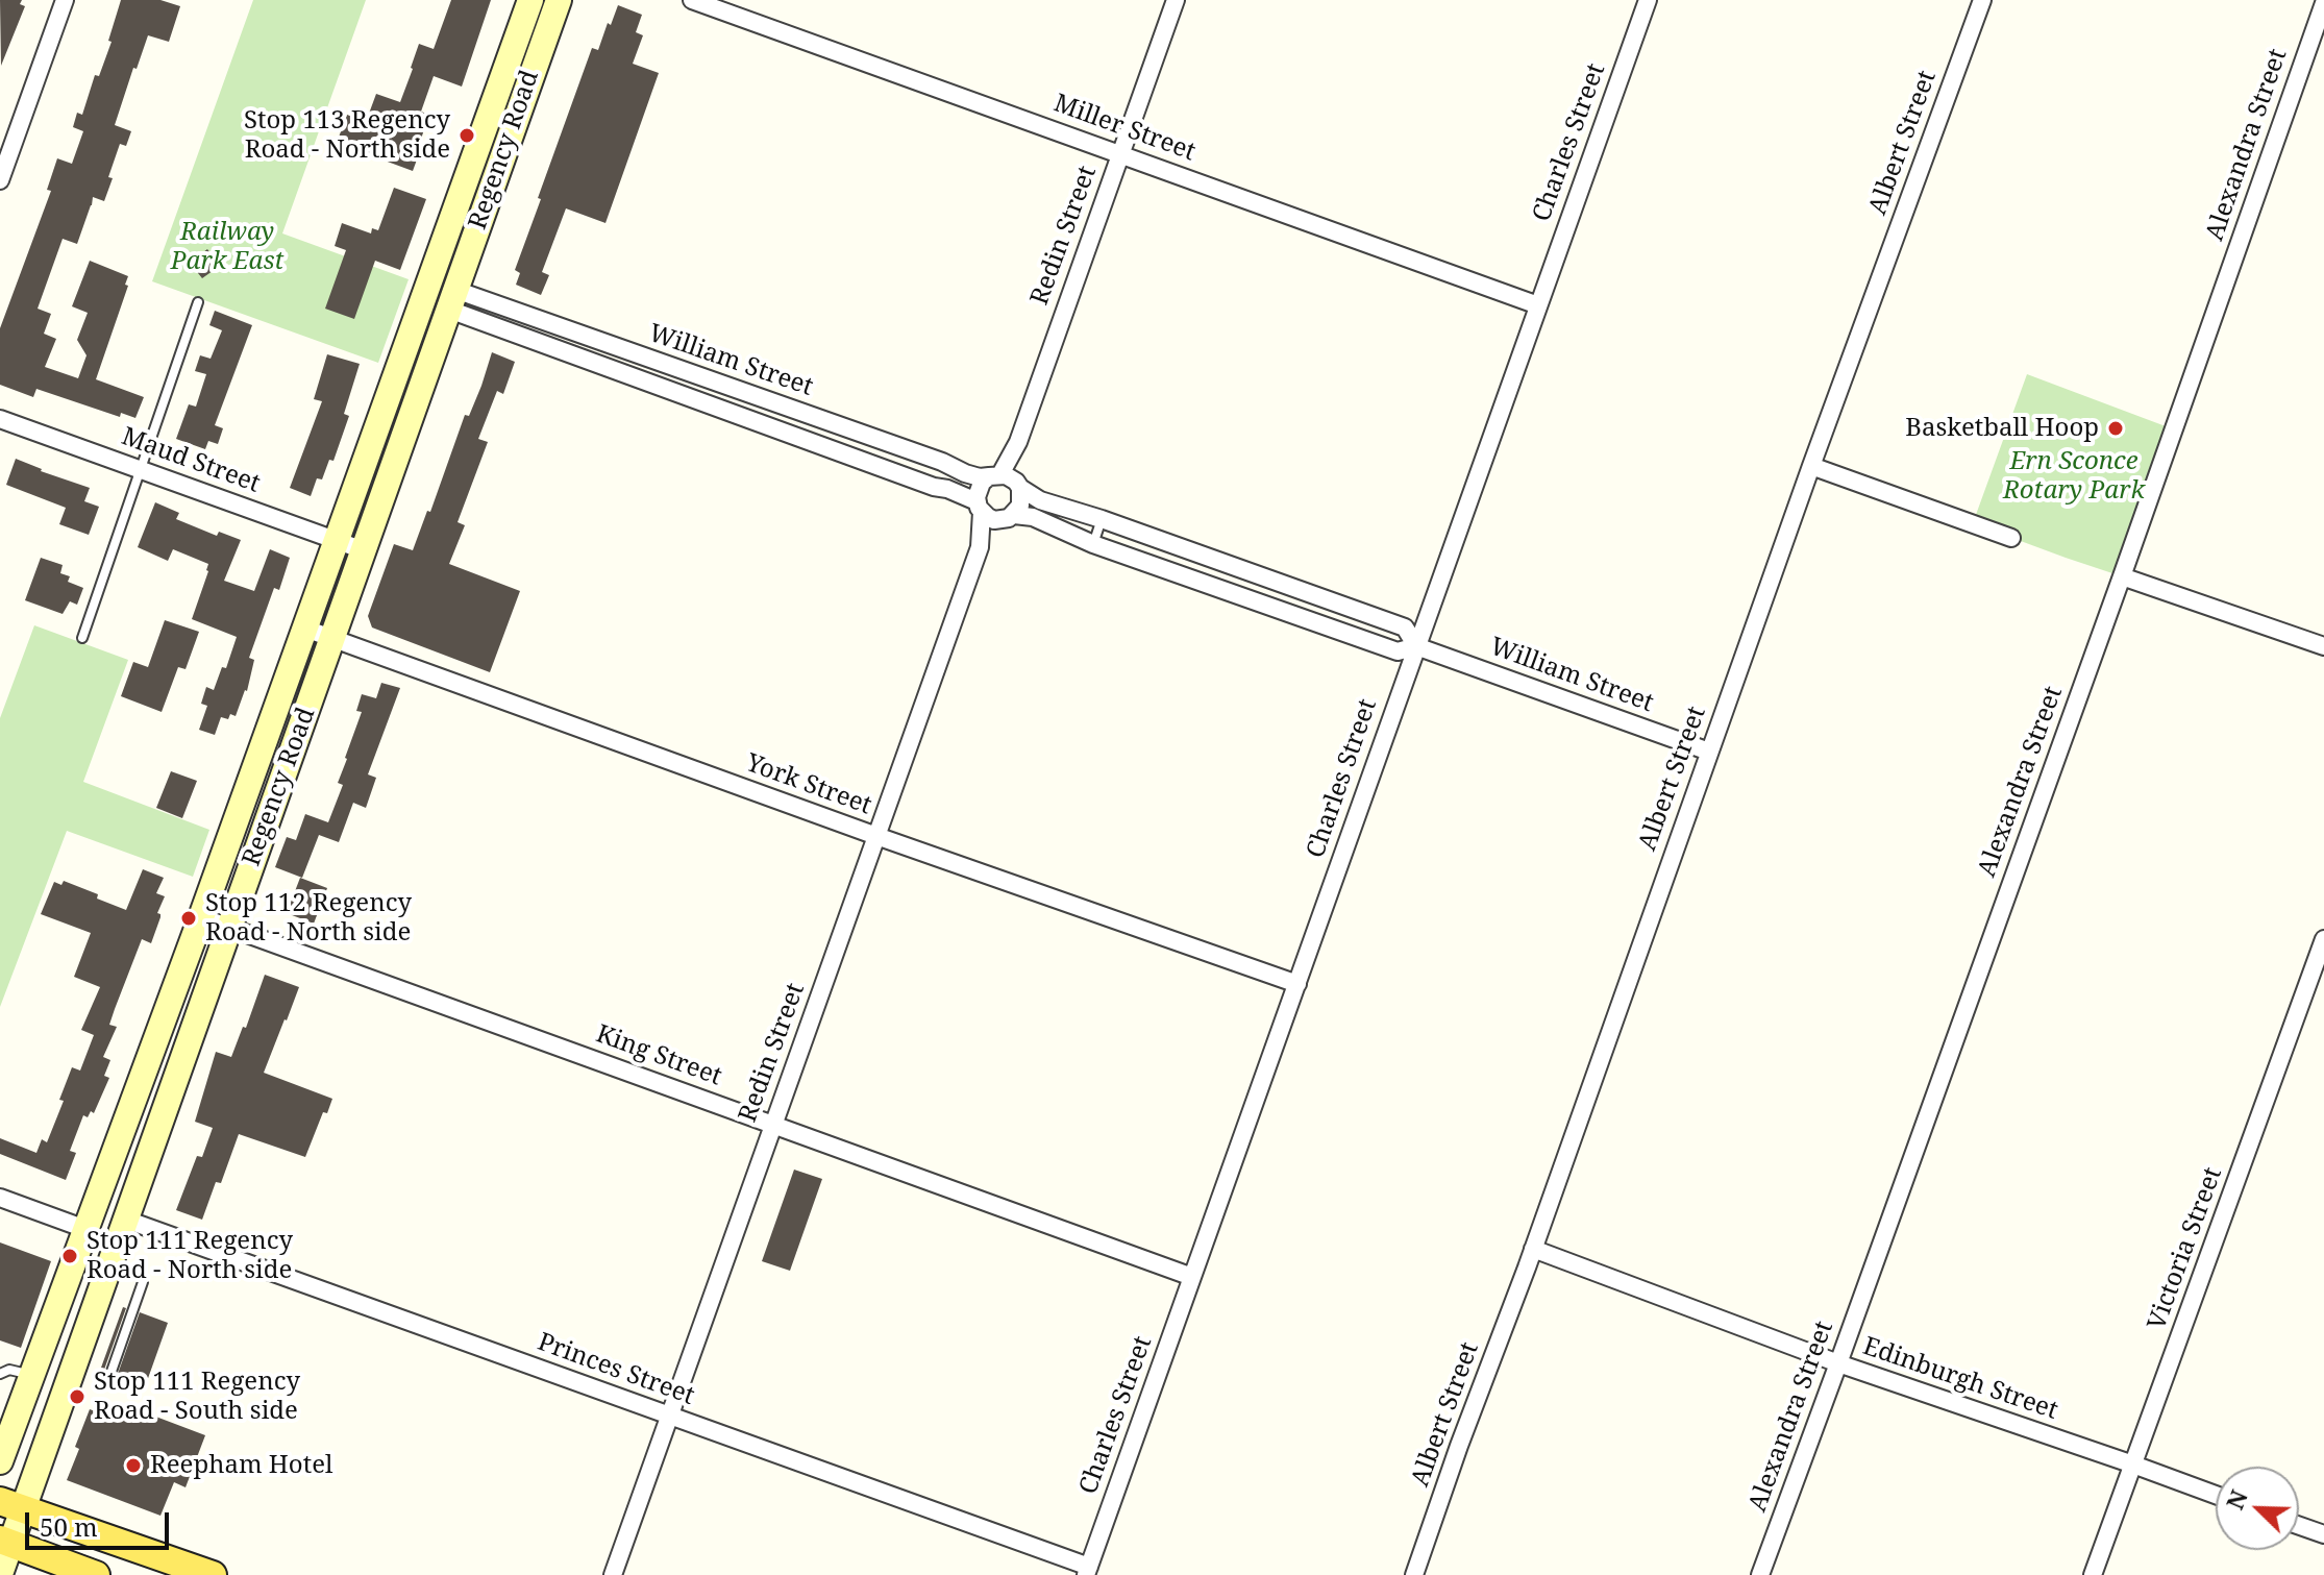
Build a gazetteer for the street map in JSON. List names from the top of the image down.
{
  "streets": {
    "main road": ["Regency Road"],
    "street": [
      "Miller Street",
      "Charles Street",
      "Albert Street",
      "Alexandra Street",
      "Redin Street",
      "William Street",
      "Maud Street",
      "York Street",
      "King Street",
      "Victoria Street",
      "Princes Street",
      "Edinburgh Street"
    ]
  },
  "crossings": [
    ["Miller Street", "Charles Street"],
    ["Miller Street", "Redin Street"],
    ["Charles Street", "William Street"],
    ["Charles Street", "York Street"],
    ["Charles Street", "King Street"],
    ["Charles Street", "Princes Street"],
    ["Albert Street", "William Street"],
    ["Albert Street", "Edinburgh Street"],
    ["Alexandra Street", "Edinburgh Street"],
    ["Regency Road", "William Street"],
    ["Regency Road", "Maud Street"],
    ["Regency Road", "York Street"],
    ["Regency Road", "King Street"],
    ["Regency Road", "Princes Street"],
    ["Redin Street", "William Street"],
    ["Redin Street", "York Street"],
    ["Redin Street", "King Street"],
    ["Redin Street", "Princes Street"],
    ["Victoria Street", "Edinburgh Street"]
  ],
  "parks": ["Railway Park East", "Ern Sconce Rotary Park"],
  "places": [
    "Stop 113 Regency Road - North side",
    "Basketball Hoop",
    "Stop 112 Regency Road - North side",
    "Stop 111 Regency Road - North side",
    "Stop 111 Regency Road - South side",
    "Reepham Hotel"
  ],
  "scale_bar": "50 m",
  "north": "top left"
}
